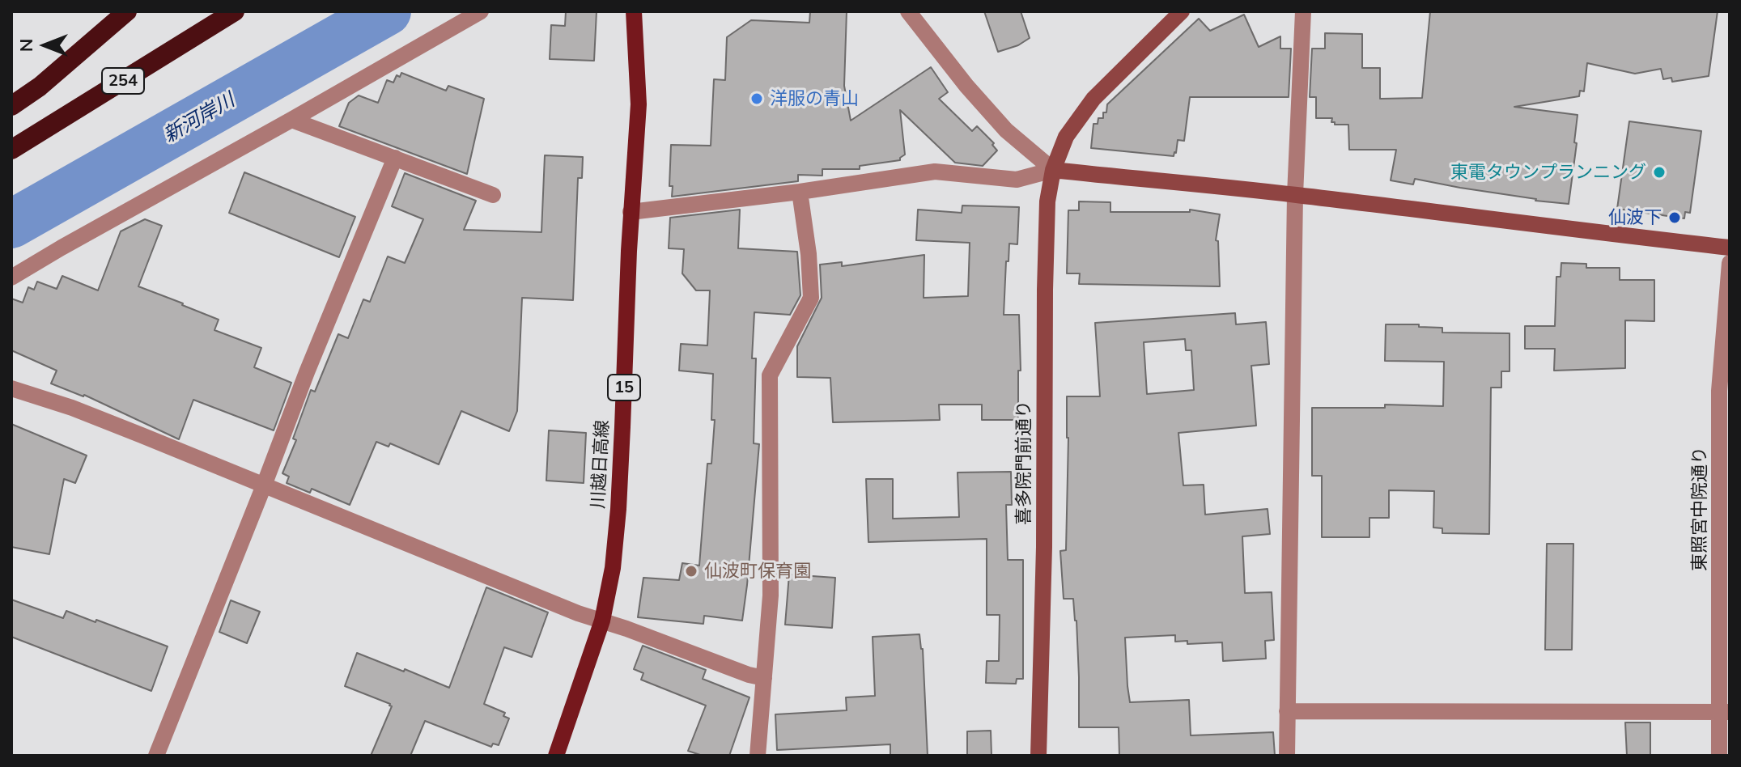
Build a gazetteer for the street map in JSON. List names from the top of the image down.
{
  "streets": {
    "highway": ["254"],
    "main road": ["15", "川越日高線"],
    "street": ["喜多院門前通り", "東照宮中院通り"]
  },
  "water": ["新河岸川"],
  "places": [
    "洋服の青山",
    "東電タウンプランニング",
    "仙波下",
    "仙波町保育園"
  ],
  "north": "left"
}
